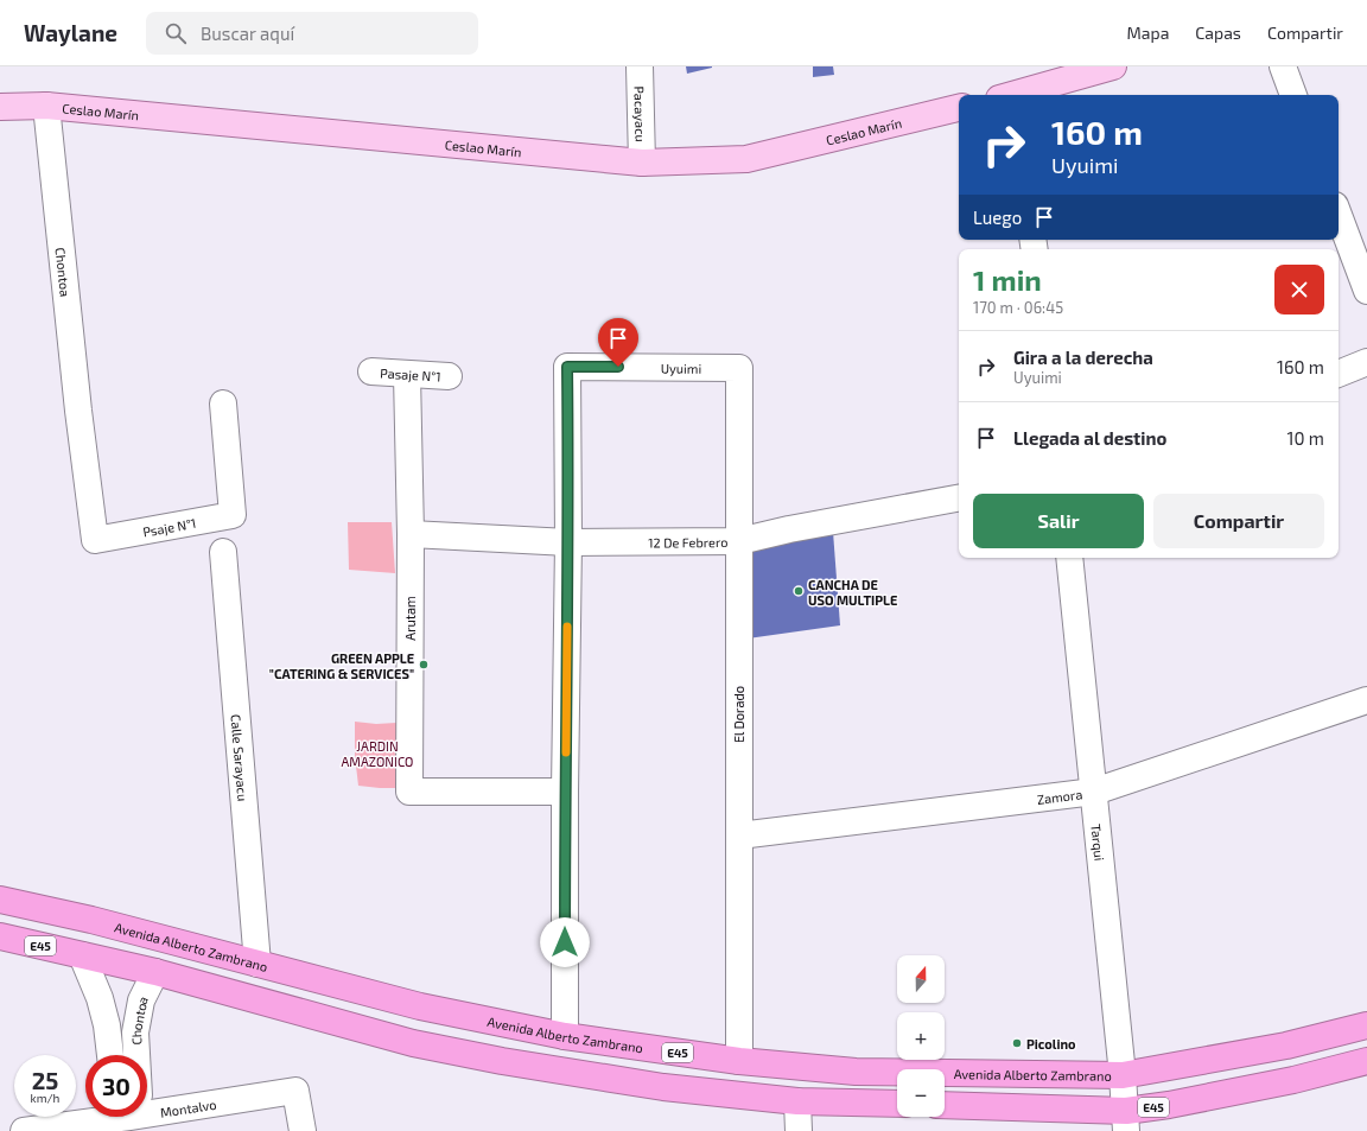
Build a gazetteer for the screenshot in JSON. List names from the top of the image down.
{
  "streets": {
    "highway": ["E45", "Avenida Alberto Zambrano"],
    "main road": ["Ceslao Marín"],
    "street": [
      "Pacayacu",
      "Chontoa",
      "Uyuimi",
      "Pasaje N°1",
      "Psaje N°1",
      "12 De Febrero",
      "Arutam",
      "El Dorado",
      "Calle Sarayacu",
      "Zamora",
      "Tarqui",
      "Montalvo"
    ]
  },
  "crossings": [
    ["Ceslao Marín", "Pacayacu"],
    ["Ceslao Marín", "Chontoa"],
    ["Chontoa", "Psaje N°1"],
    ["Chontoa", "E45"],
    ["Uyuimi", "12 De Febrero"],
    ["Uyuimi", "El Dorado"],
    ["Pasaje N°1", "Arutam"],
    ["12 De Febrero", "Arutam"],
    ["12 De Febrero", "El Dorado"],
    ["El Dorado", "Zamora"],
    ["El Dorado", "Avenida Alberto Zambrano"],
    ["Calle Sarayacu", "Avenida Alberto Zambrano"],
    ["Zamora", "Tarqui"],
    ["Tarqui", "E45"],
    ["Tarqui", "Avenida Alberto Zambrano"]
  ],
  "parks": ["JARDIN AMAZONICO"],
  "places": ["CANCHA DE USO MULTIPLE", "GREEN APPLE \"CATERING & SERVICES\"", "Picolino"],
  "north": "top",
  "page": {
    "header": "Waylane",
    "search": "Buscar aquí",
    "nav": ["Mapa", "Capas", "Compartir"],
    "turn": ["160 m", "Uyuimi"],
    "then": "Luego",
    "heading": ["1 min", "170 m · 06:45"],
    "list": [
      {
        "name": "Gira a la derecha",
        "note": "Uyuimi",
        "value": "160 m"
      },
      {
        "name": "Llegada al destino",
        "value": "10 m"
      }
    ],
    "buttons": ["Salir", "Compartir"],
    "map_buttons": ["+", "−"],
    "speed": "25 km/h",
    "limit": "30"
  }
}
